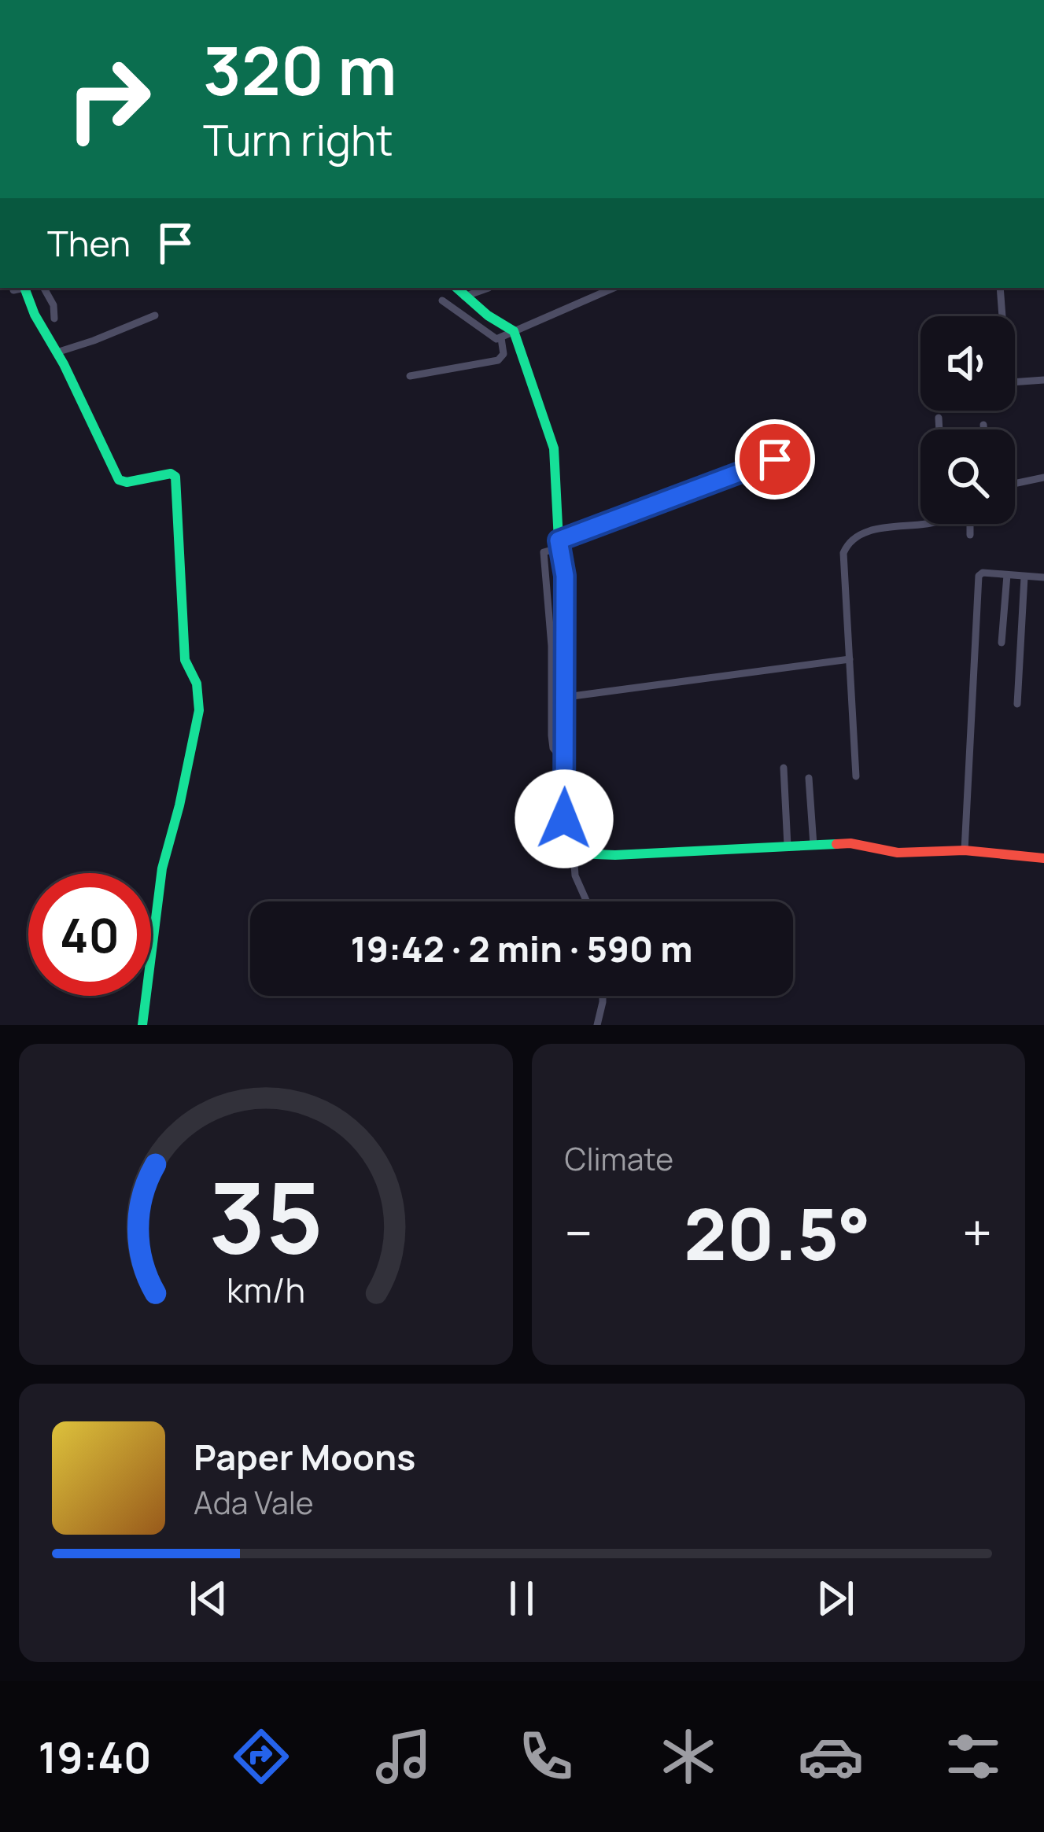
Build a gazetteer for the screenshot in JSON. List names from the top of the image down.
{
  "page": {
    "turn": ["320 m", "Turn right"],
    "then": "Then",
    "limit": "40",
    "trip": "19:42 · 2 min · 590 m",
    "tile": "Climate",
    "heat": ["−", "20.5°", "+"],
    "song": ["Paper Moons", "Ada Vale"],
    "tabs": "19:40",
    "gauge": ["35", "km/h"]
  }
}
